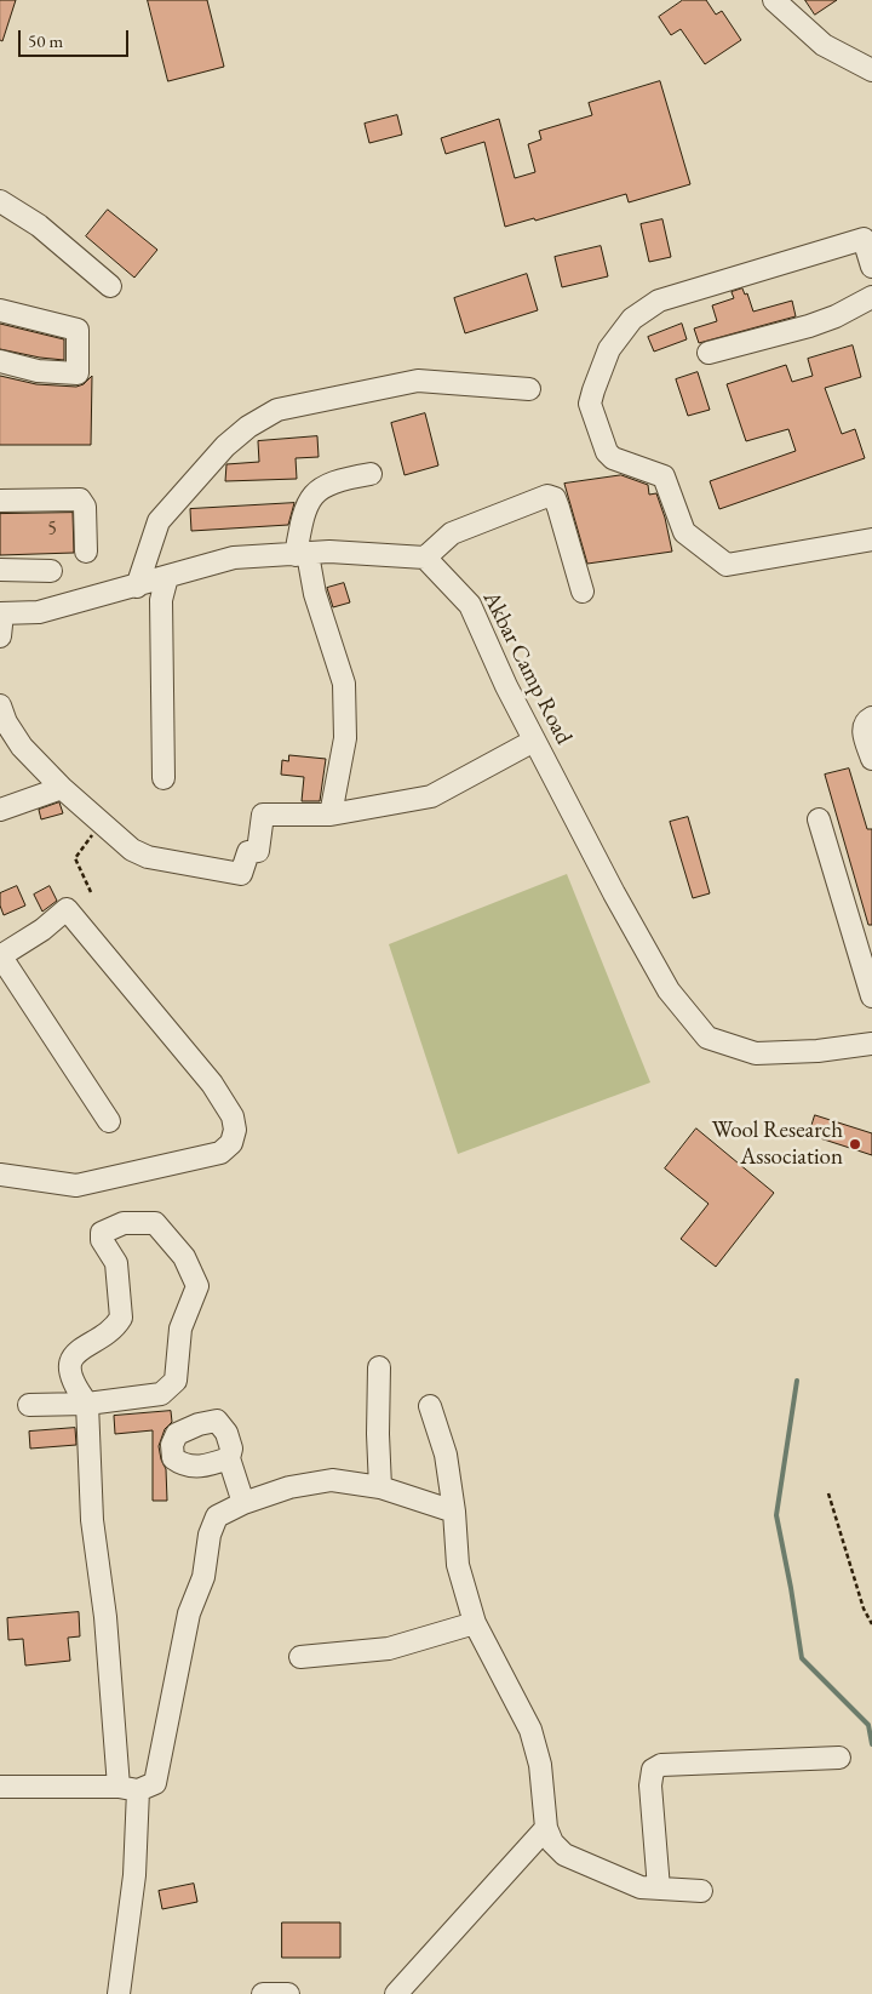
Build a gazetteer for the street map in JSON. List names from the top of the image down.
{
  "streets": {
    "street": ["Akbar Camp Road"]
  },
  "places": ["Wool Research Association"],
  "house_numbers": ["5"],
  "scale_bar": "50 m"
}
